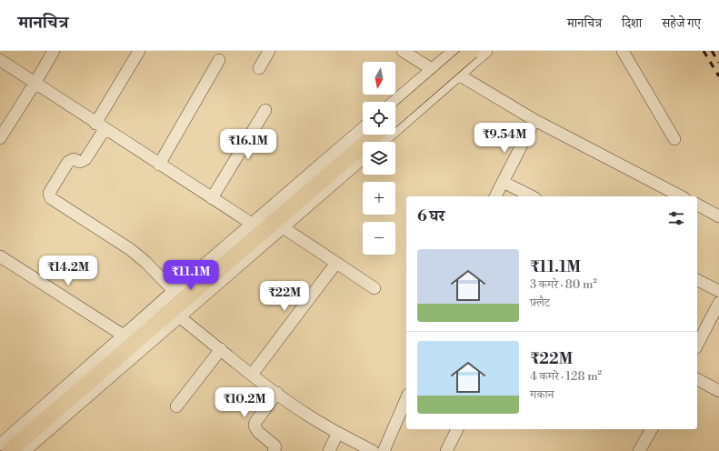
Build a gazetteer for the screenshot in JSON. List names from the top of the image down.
{
  "north": "bottom",
  "page": {
    "header": "मानचित्र",
    "nav": ["मानचित्र", "दिशा", "सहेजे गए"],
    "map_buttons": ["+", "−"],
    "price": [
      "₹9.54M",
      "₹16.1M",
      "₹14.2M",
      "₹11.1M",
      "₹22M",
      "₹10.2M"
    ],
    "heading": "6 घर",
    "list": [
      {
        "name": "₹11.1M",
        "note": "3 कमरे · 80 m² · फ़्लैट"
      },
      {
        "name": "₹22M",
        "note": "4 कमरे · 128 m² · मकान"
      }
    ]
  }
}
